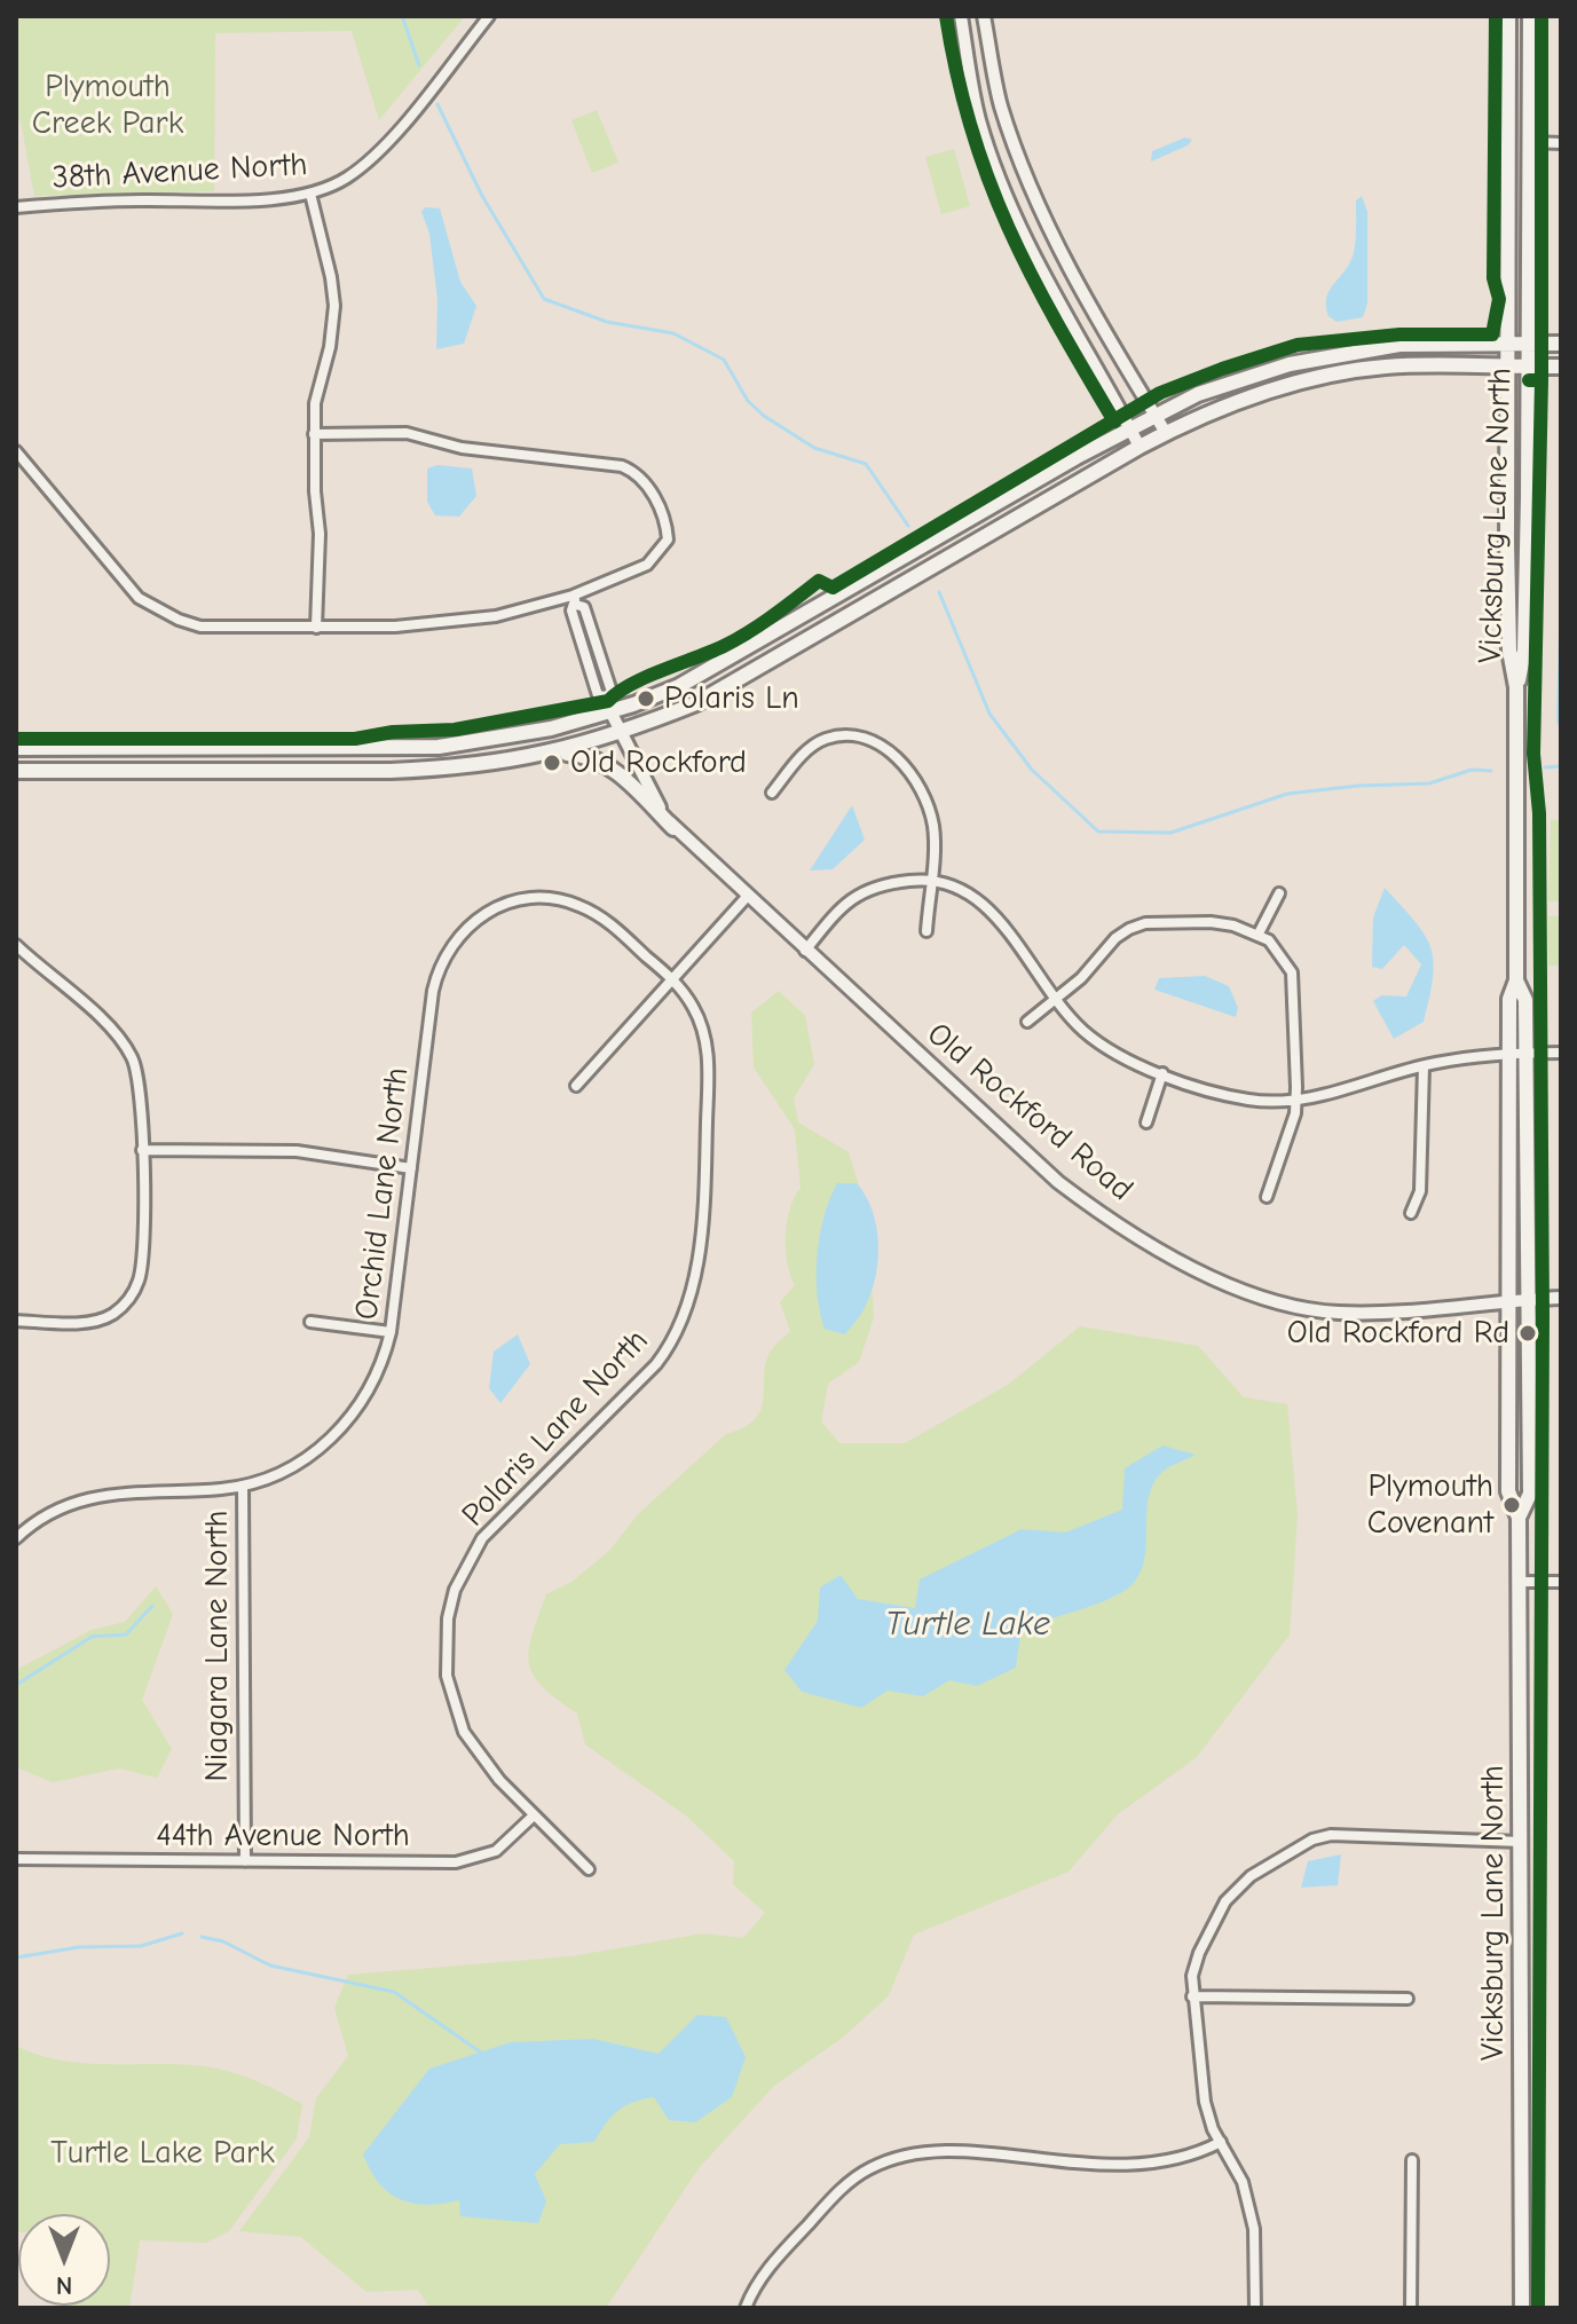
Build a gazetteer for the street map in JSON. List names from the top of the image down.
{
  "streets": {
    "main road": ["Vicksburg Lane North"],
    "street": [
      "38th Avenue North",
      "Old Rockford Road",
      "Orchid Lane North",
      "Polaris Lane North",
      "Niagara Lane North",
      "44th Avenue North"
    ]
  },
  "crossings": [
    ["Vicksburg Lane North", "Old Rockford Road"],
    ["Orchid Lane North", "Polaris Lane North"],
    ["Orchid Lane North", "Niagara Lane North"],
    ["Polaris Lane North", "44th Avenue North"],
    ["Niagara Lane North", "44th Avenue North"]
  ],
  "water": ["Turtle Lake"],
  "parks": ["Plymouth Creek Park", "Turtle Lake Park"],
  "places": [
    "Polaris Ln",
    "Old Rockford",
    "Old Rockford Rd",
    "Plymouth Covenant"
  ],
  "north": "bottom"
}
